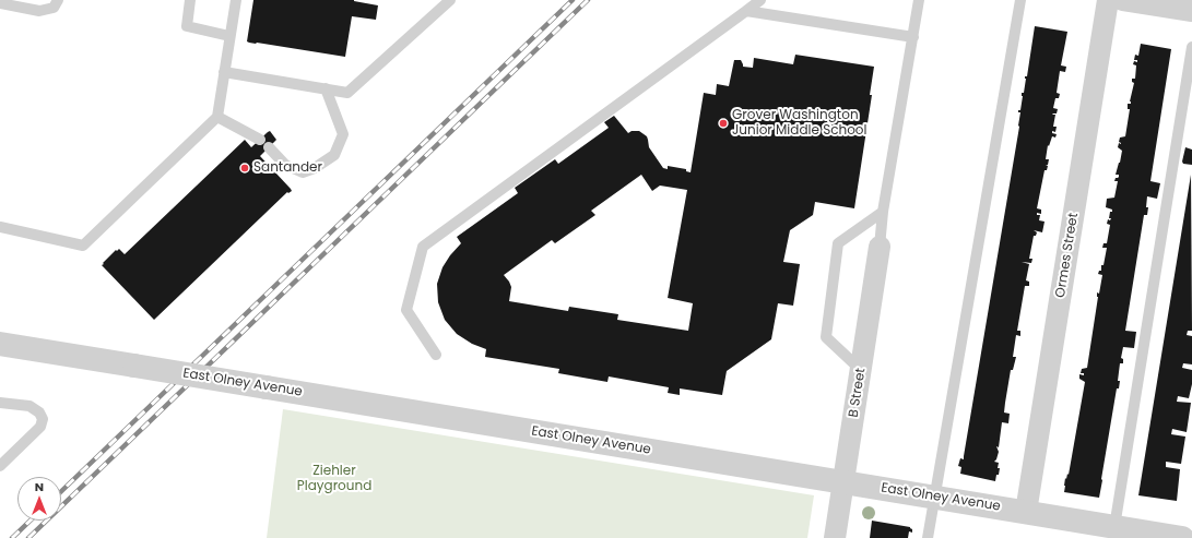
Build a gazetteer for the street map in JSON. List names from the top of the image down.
{
  "streets": {
    "street": ["Ormes Street", "East Olney Avenue", "B Street"]
  },
  "crossings": [
    ["Ormes Street", "East Olney Avenue"],
    ["East Olney Avenue", "B Street"]
  ],
  "parks": ["Ziehler Playground"],
  "places": ["Grover Washington Junior Middle School", "Santander"],
  "north": "top"
}
